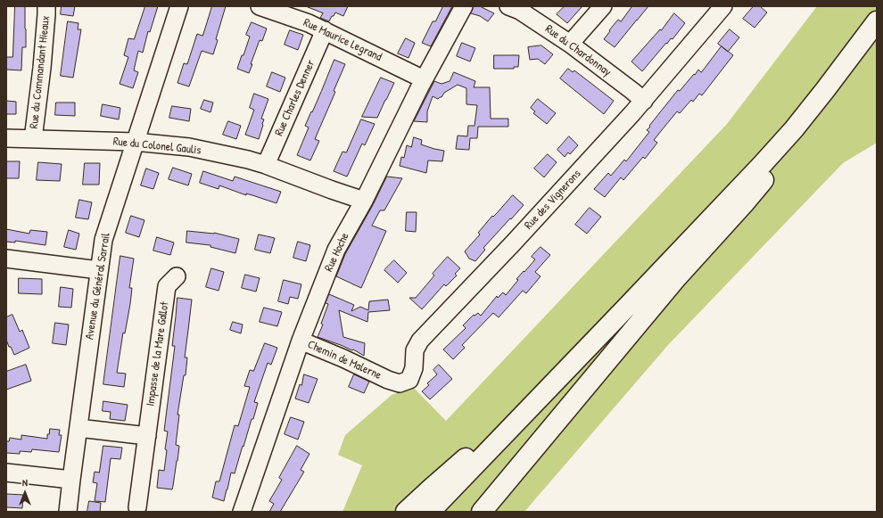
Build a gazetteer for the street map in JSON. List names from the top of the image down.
{
  "streets": {
    "street": [
      "Rue Maurice Legrand",
      "Rue du Chardonnay",
      "Rue du Commandant Hieaux",
      "Rue Charles Denner",
      "Rue du Colonel Gaulis",
      "Rue des Vignerons",
      "Rue Hoche",
      "Avenue du Général Sarrail",
      "Impasse de la Mare Gallot",
      "Chemin de Malerne"
    ]
  },
  "crossings": [
    ["Rue Maurice Legrand", "Rue Charles Denner"],
    ["Rue Maurice Legrand", "Rue Hoche"],
    ["Rue du Chardonnay", "Rue des Vignerons"],
    ["Rue du Commandant Hieaux", "Rue du Colonel Gaulis"],
    ["Rue Charles Denner", "Rue du Colonel Gaulis"],
    ["Rue du Colonel Gaulis", "Rue Hoche"],
    ["Rue du Colonel Gaulis", "Avenue du Général Sarrail"],
    ["Rue des Vignerons", "Chemin de Malerne"],
    ["Rue Hoche", "Chemin de Malerne"]
  ],
  "north": "top"
}
